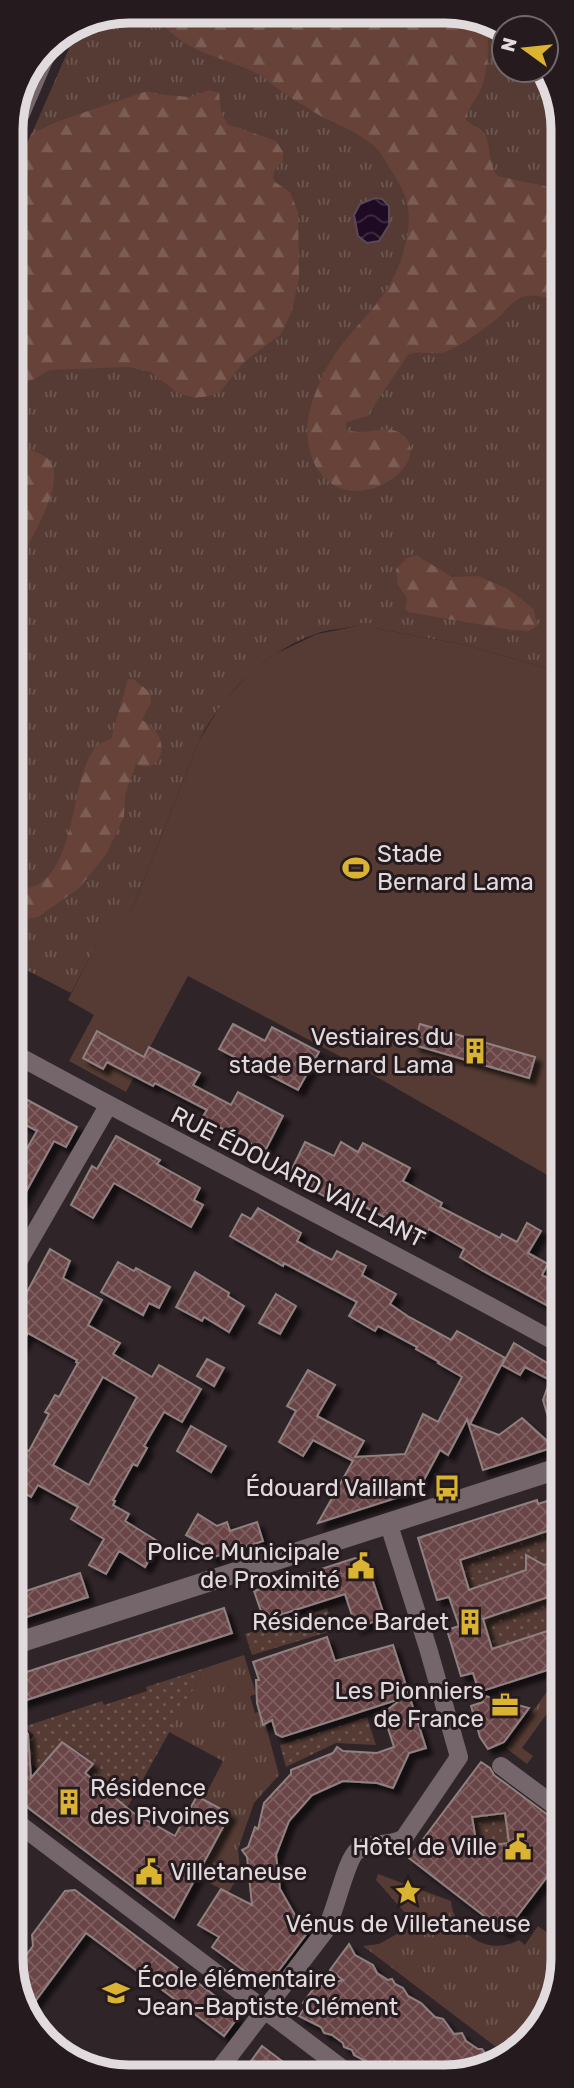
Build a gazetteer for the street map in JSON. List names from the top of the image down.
{
  "streets": {
    "street": ["RUE ÉDOUARD VAILLANT"]
  },
  "places": {
    "sports": ["Stade Bernard Lama"],
    "building": ["Vestiaires du stade Bernard Lama", "Résidence Bardet", "Résidence des Pivoines"],
    "bus stop": ["Édouard Vaillant"],
    "public building": ["Police Municipale de Proximité", "Hôtel de Ville", "Villetaneuse"],
    "office": ["Les Pionniers de France"],
    "place": ["Vénus de Villetaneuse"],
    "school or university": ["École élémentaire Jean-Baptiste Clément"]
  },
  "north": "left"
}
